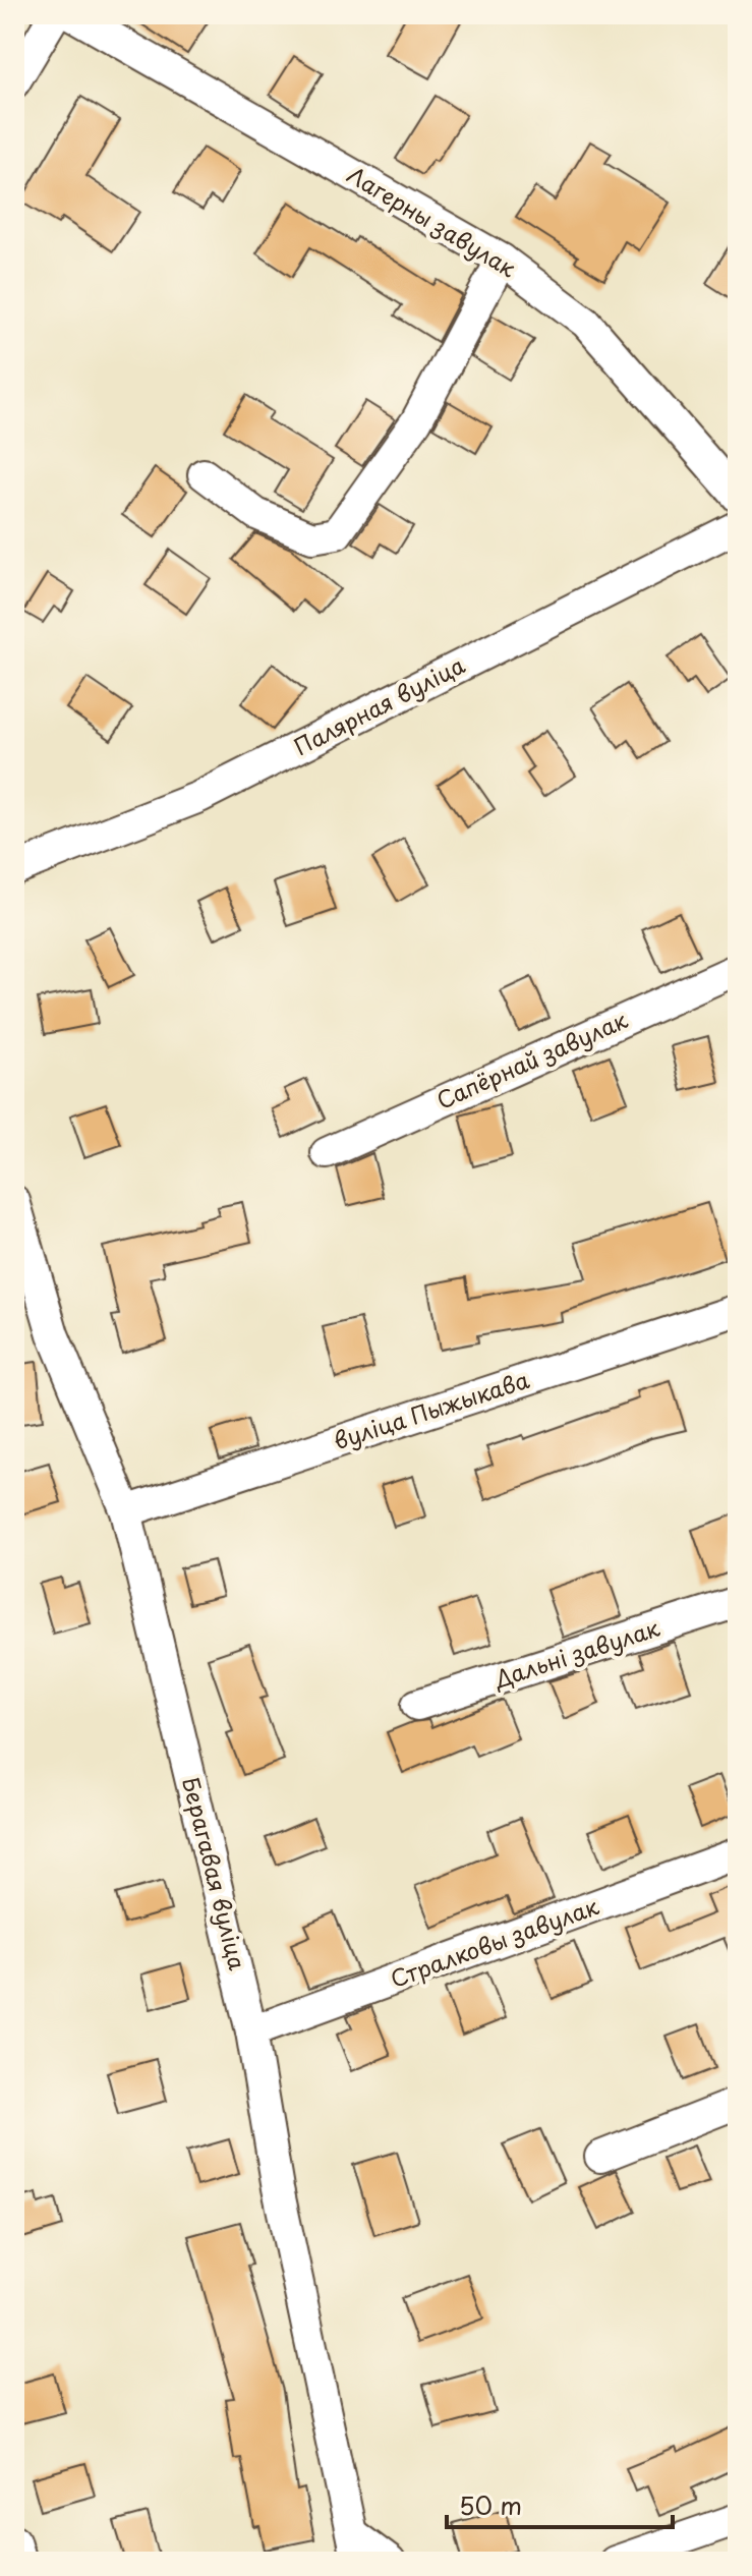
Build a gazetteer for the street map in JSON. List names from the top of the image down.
{
  "streets": {
    "street": [
      "Лагерны завулак",
      "Палярная вуліца",
      "Сапёрнай завулак",
      "вуліца Пыжыкава",
      "Дальні завулак",
      "Берагавая вуліца",
      "Стралковы завулак"
    ]
  },
  "crossings": [
    ["вуліца Пыжыкава", "Берагавая вуліца"],
    ["Берагавая вуліца", "Стралковы завулак"]
  ],
  "scale_bar": "50 m"
}
